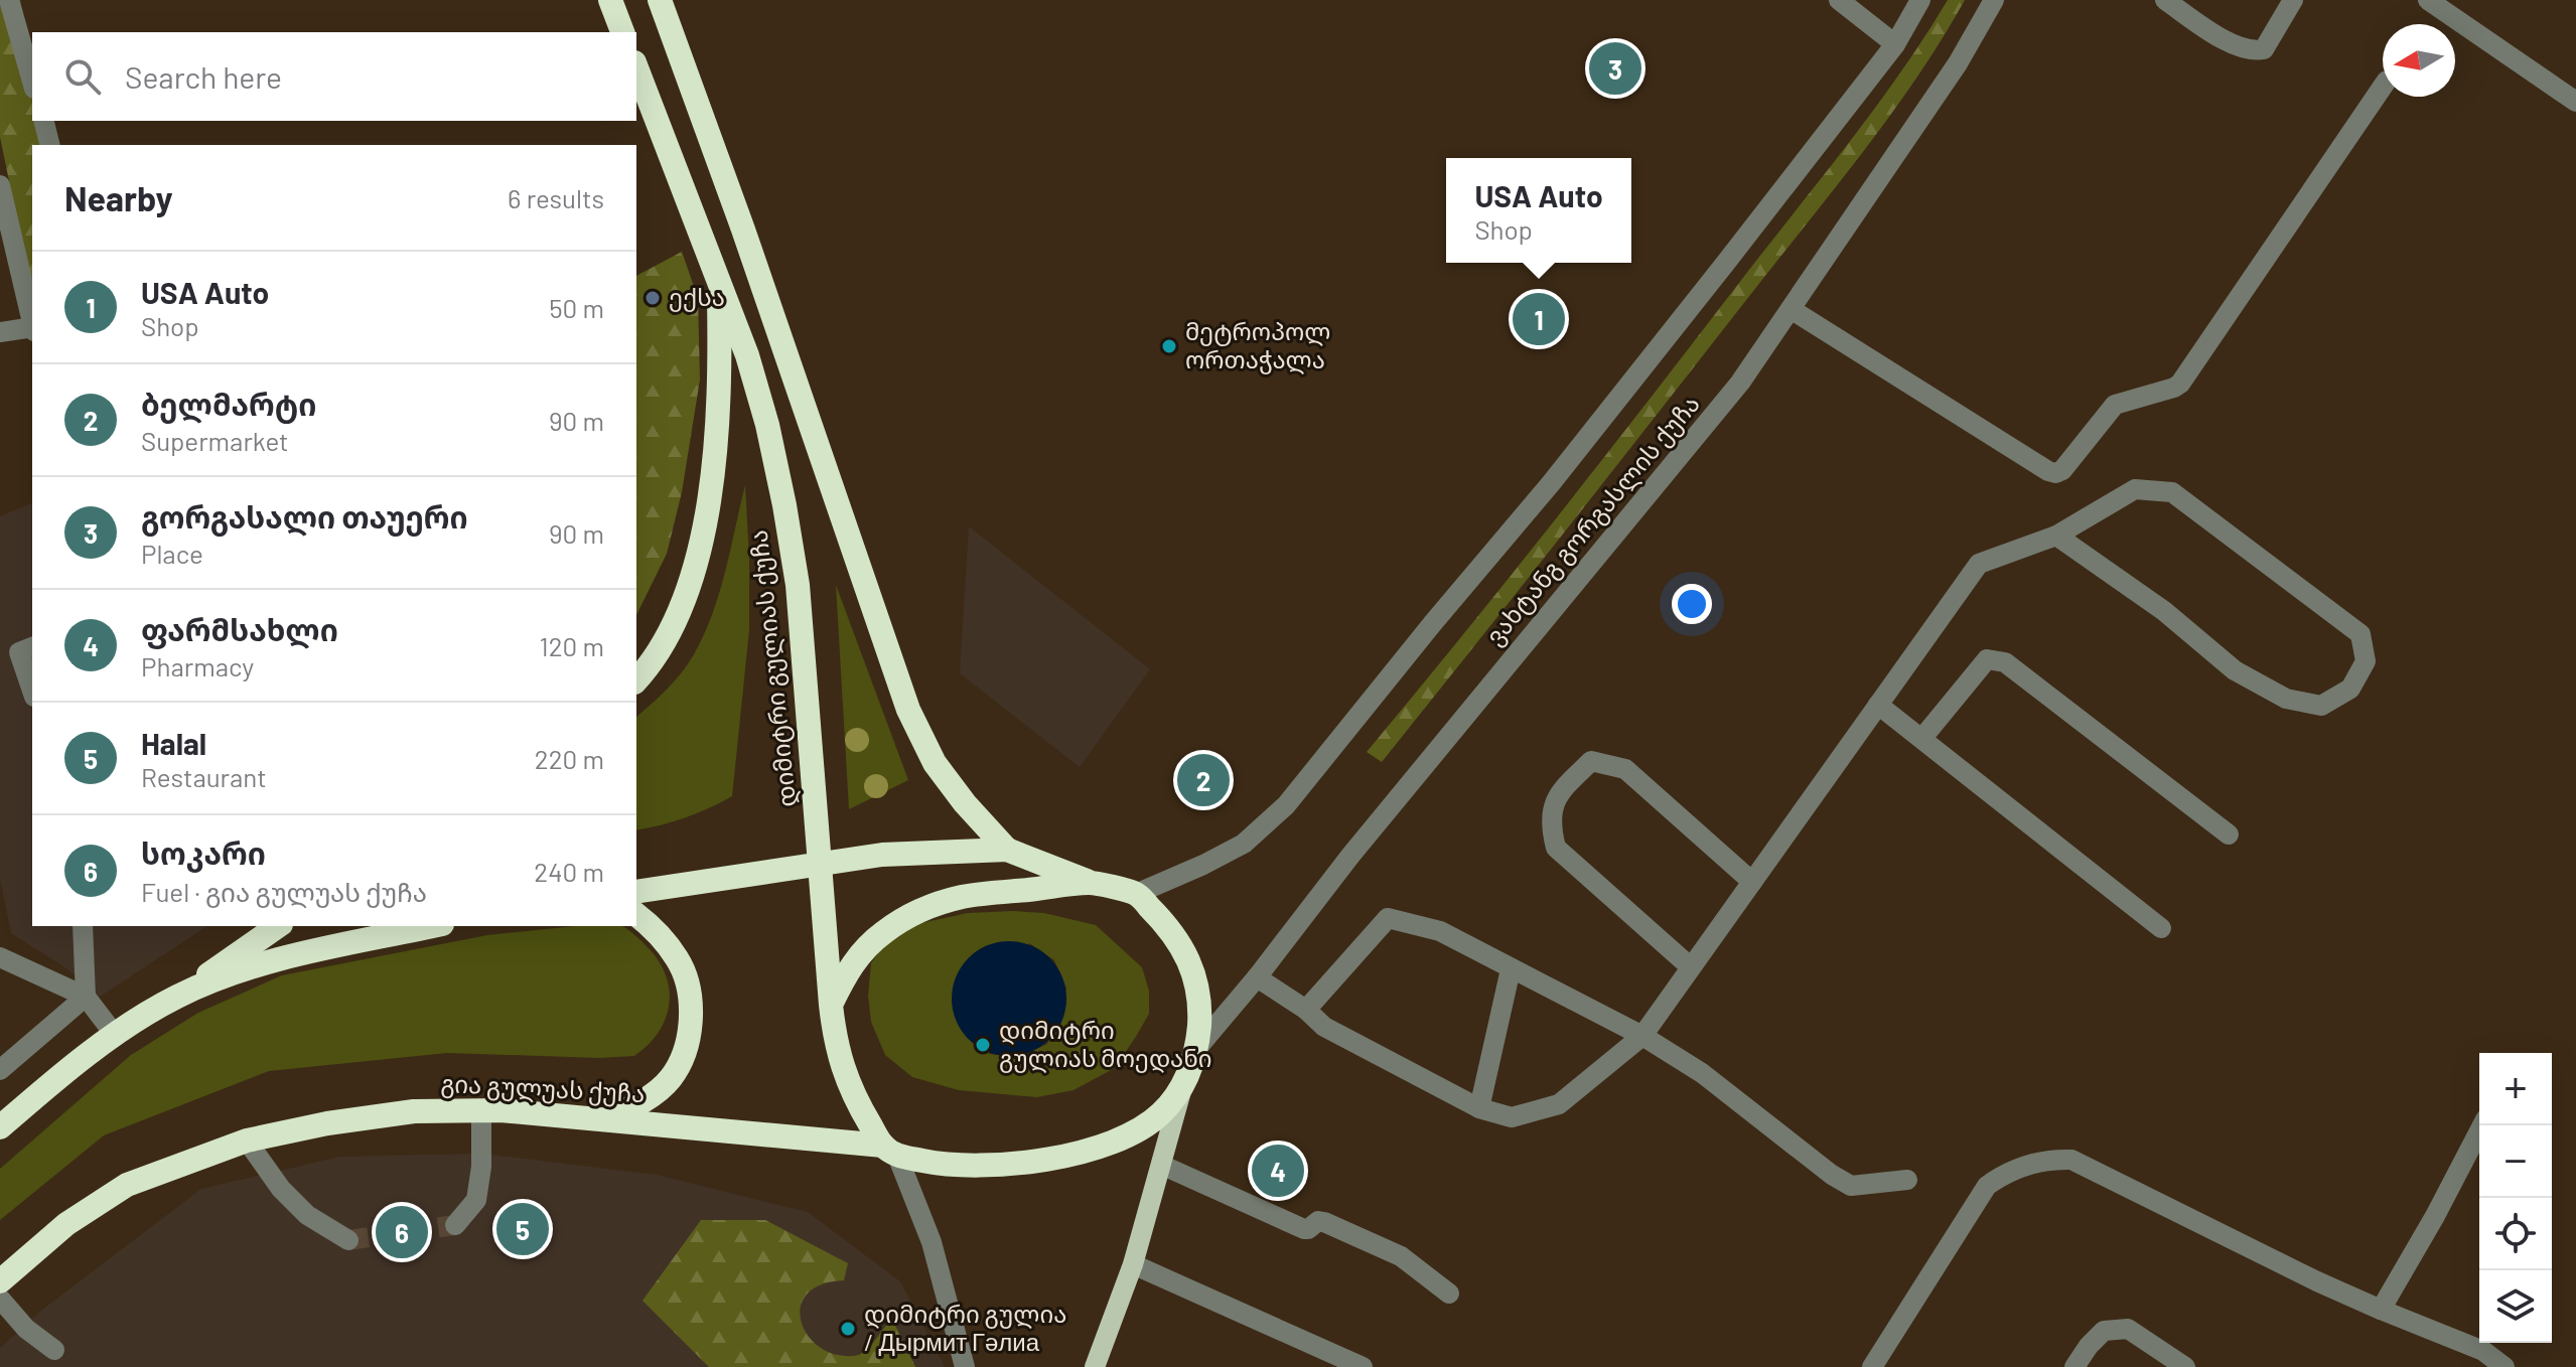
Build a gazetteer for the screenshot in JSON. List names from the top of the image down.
{
  "streets": {
    "highway": ["დიმიტრი გულიას ქუჩა", "გია გულუას ქუჩა"],
    "street": ["ვახტანგ გორგასლის ქუჩა"]
  },
  "crossings": [
    ["დიმიტრი გულიას ქუჩა", "გია გულუას ქუჩა"]
  ],
  "places": [
    "ექსა",
    "მეტროპოლ ორთაჭალა",
    "დიმიტრი გულიას მოედანი",
    "დიმიტრი გულია / Дырмит Гәлиа"
  ],
  "north": "left",
  "page": {
    "search": "Search here",
    "pins": [
      "3",
      "1",
      "2",
      "4",
      "5",
      "6"
    ],
    "heading": ["Nearby", "6 results"],
    "popup": ["USA Auto", "Shop"],
    "list": [
      {
        "mark": "1",
        "name": "USA Auto",
        "note": "Shop",
        "value": "50 m"
      },
      {
        "mark": "2",
        "name": "ბელმარტი",
        "note": "Supermarket",
        "value": "90 m"
      },
      {
        "mark": "3",
        "name": "გორგასალი თაუერი",
        "note": "Place",
        "value": "90 m"
      },
      {
        "mark": "4",
        "name": "ფარმსახლი",
        "note": "Pharmacy",
        "value": "120 m"
      },
      {
        "mark": "5",
        "name": "Halal",
        "note": "Restaurant",
        "value": "220 m"
      },
      {
        "mark": "6",
        "name": "სოკარი",
        "note": "Fuel · გია გულუას ქუჩა",
        "value": "240 m"
      }
    ],
    "map_buttons": ["+", "−"]
  }
}
